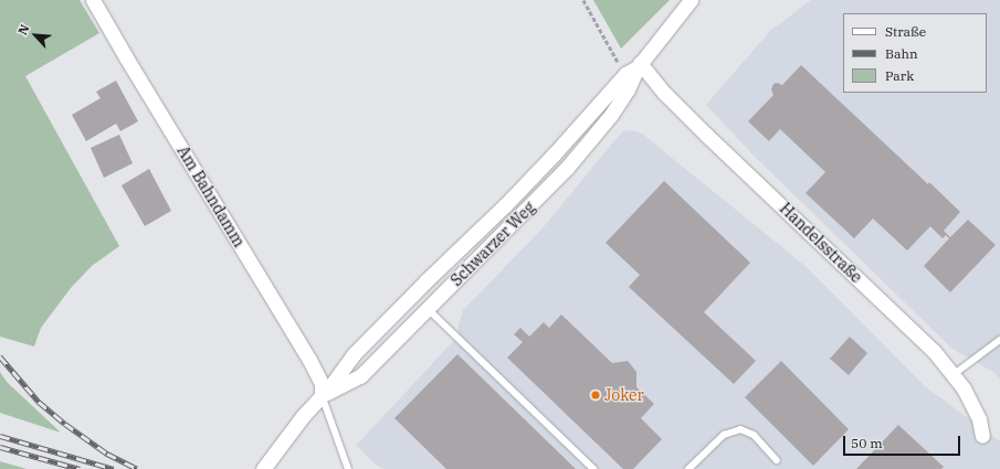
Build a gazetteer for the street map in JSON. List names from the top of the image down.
{
  "streets": {
    "street": ["Am Bahndamm", "Handelsstraße", "Schwarzer Weg"]
  },
  "crossings": [
    ["Am Bahndamm", "Schwarzer Weg"],
    ["Handelsstraße", "Schwarzer Weg"]
  ],
  "places": ["Joker"],
  "legend": ["Straße", "Bahn", "Park"],
  "scale_bar": "50 m",
  "north": "top left"
}
